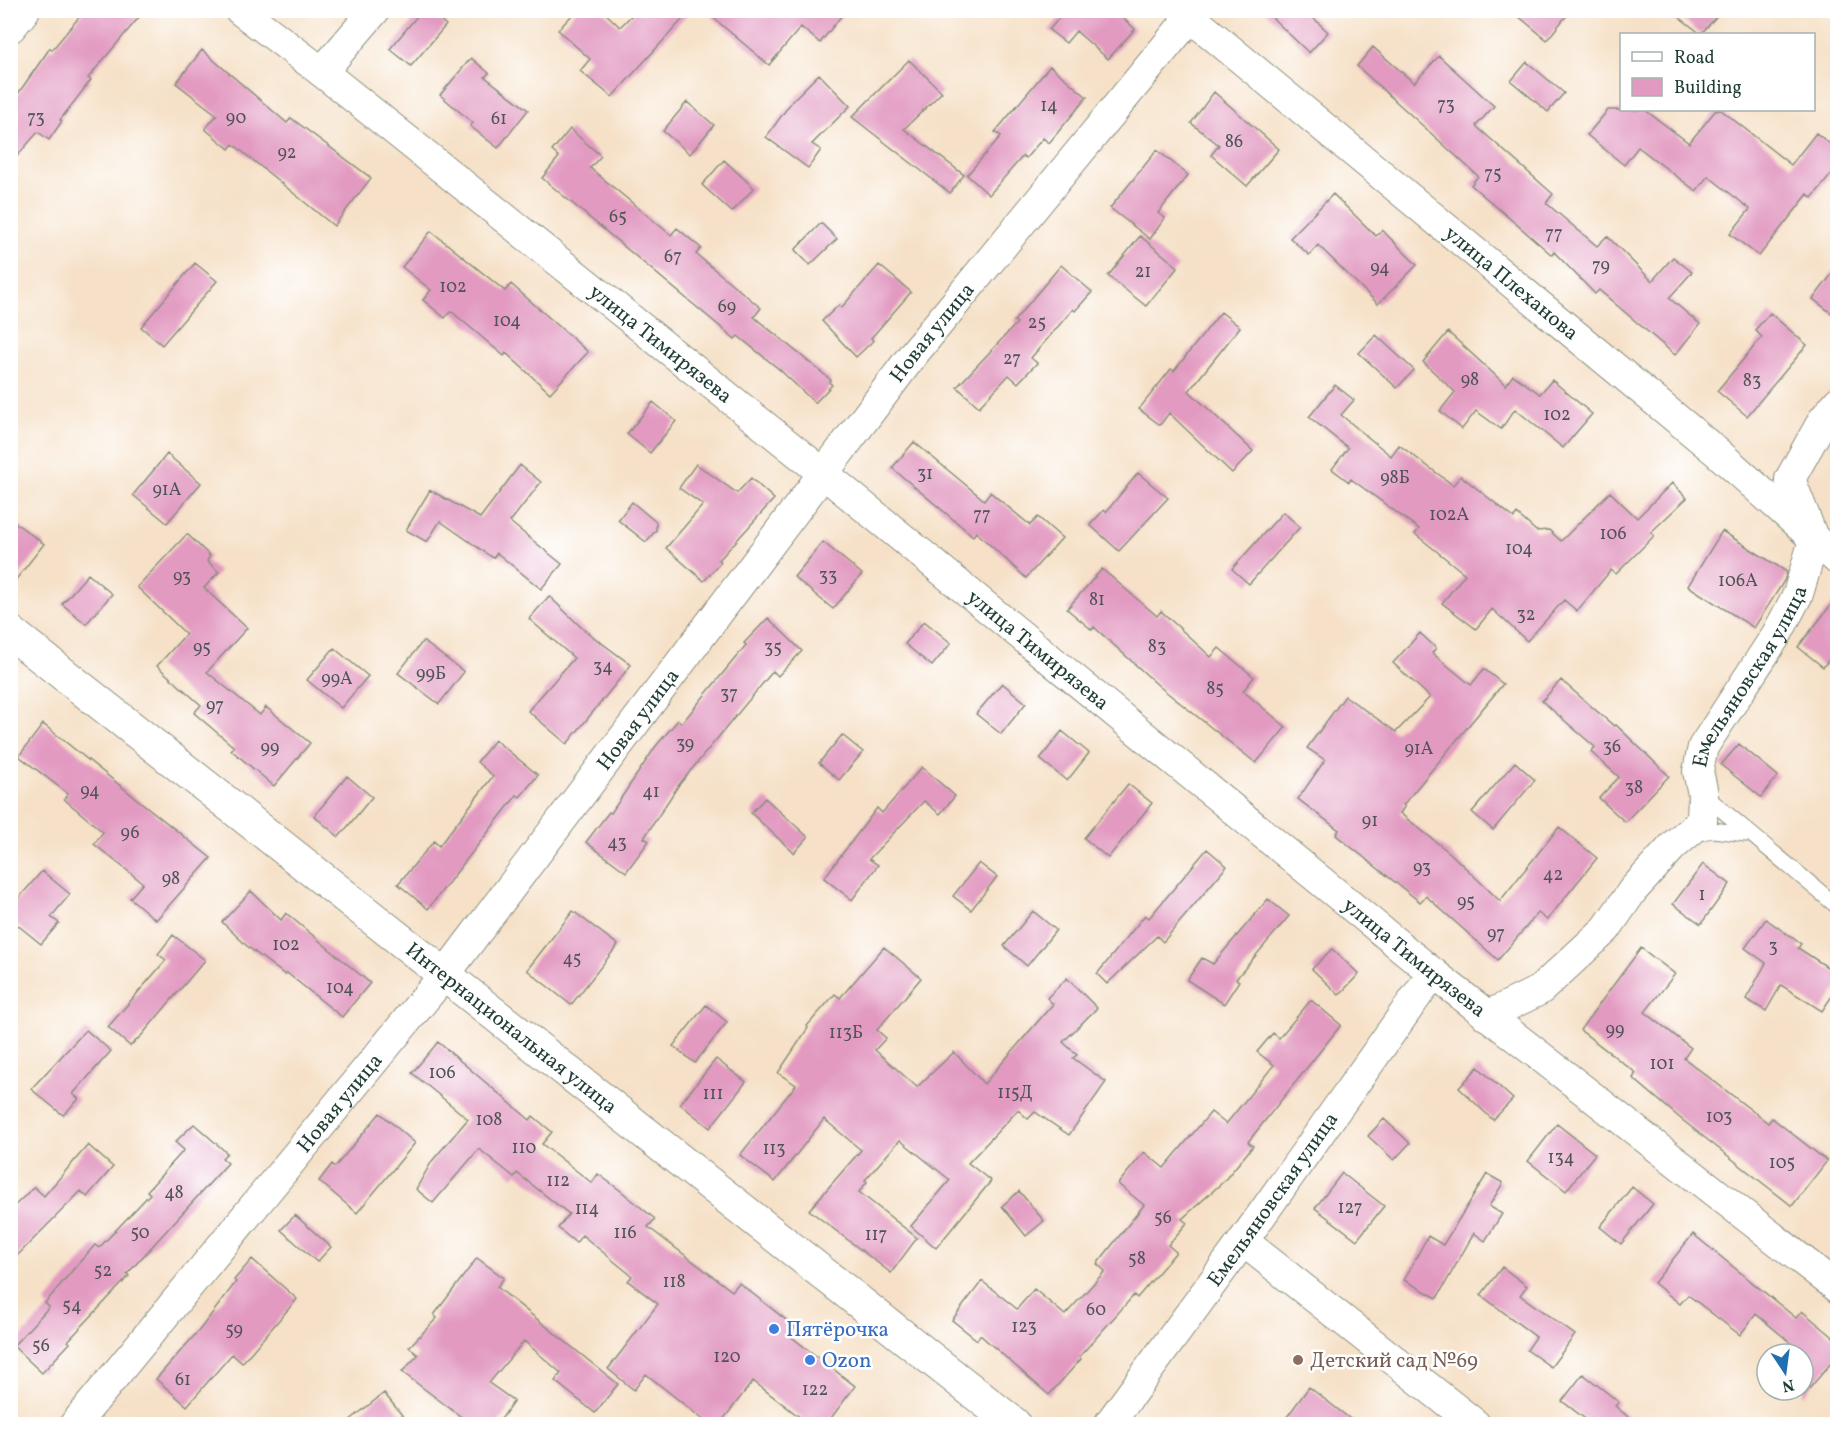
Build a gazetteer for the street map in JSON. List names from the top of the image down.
{
  "streets": {
    "main road": ["Интернациональная улица"],
    "street": [
      "улица Плеханова",
      "Новая улица",
      "улица Тимирязева",
      "Емельяновская улица"
    ]
  },
  "crossings": [
    ["улица Плеханова", "Новая улица"],
    ["улица Плеханова", "Емельяновская улица"],
    ["Новая улица", "улица Тимирязева"],
    ["Новая улица", "Интернациональная улица"],
    ["улица Тимирязева", "Емельяновская улица"]
  ],
  "places": ["Пятёрочка", "Ozon", "Детский сад №69"],
  "house_numbers": [
    "73",
    "14",
    "73",
    "90",
    "61",
    "86",
    "92",
    "75",
    "65",
    "77",
    "67",
    "79",
    "94",
    "21",
    "102",
    "69",
    "104",
    "25",
    "27",
    "98",
    "83",
    "102",
    "31",
    "98Б",
    "91А",
    "77",
    "102А",
    "106",
    "104",
    "33",
    "93",
    "106А",
    "81",
    "32",
    "83",
    "95",
    "35",
    "34",
    "99Б",
    "99А",
    "85",
    "37",
    "97",
    "39",
    "36",
    "99",
    "91А",
    "38",
    "94",
    "41",
    "91",
    "96",
    "43",
    "93",
    "42",
    "98",
    "1",
    "95",
    "97",
    "102",
    "3",
    "45",
    "104",
    "99",
    "113Б",
    "101",
    "106",
    "115Д",
    "111",
    "103",
    "108",
    "110",
    "113",
    "134",
    "105",
    "112",
    "48",
    "127",
    "114",
    "56",
    "50",
    "116",
    "117",
    "58",
    "52",
    "118",
    "54",
    "60",
    "123",
    "59",
    "56",
    "120",
    "61",
    "122"
  ],
  "legend": ["Road", "Building"],
  "north": "bottom"
}
